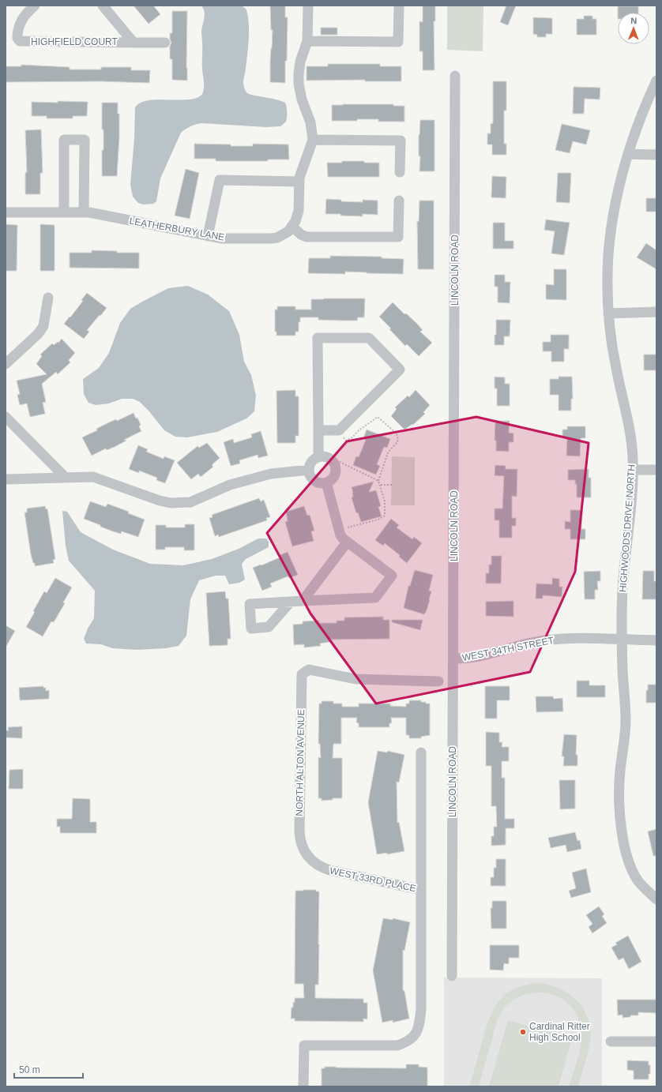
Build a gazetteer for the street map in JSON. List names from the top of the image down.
{
  "streets": {
    "street": [
      "HIGHFIELD COURT",
      "LEATHERBURY LANE",
      "LINCOLN ROAD",
      "HIGHWOODS DRIVE NORTH",
      "WEST 34TH STREET",
      "NORTH ALTON AVENUE",
      "WEST 33RD PLACE"
    ]
  },
  "crossings": [
    ["LINCOLN ROAD", "WEST 34TH STREET"],
    ["HIGHWOODS DRIVE NORTH", "WEST 34TH STREET"],
    ["NORTH ALTON AVENUE", "WEST 33RD PLACE"]
  ],
  "places": ["Cardinal Ritter High School"],
  "scale_bar": "50 m",
  "north": "top"
}
